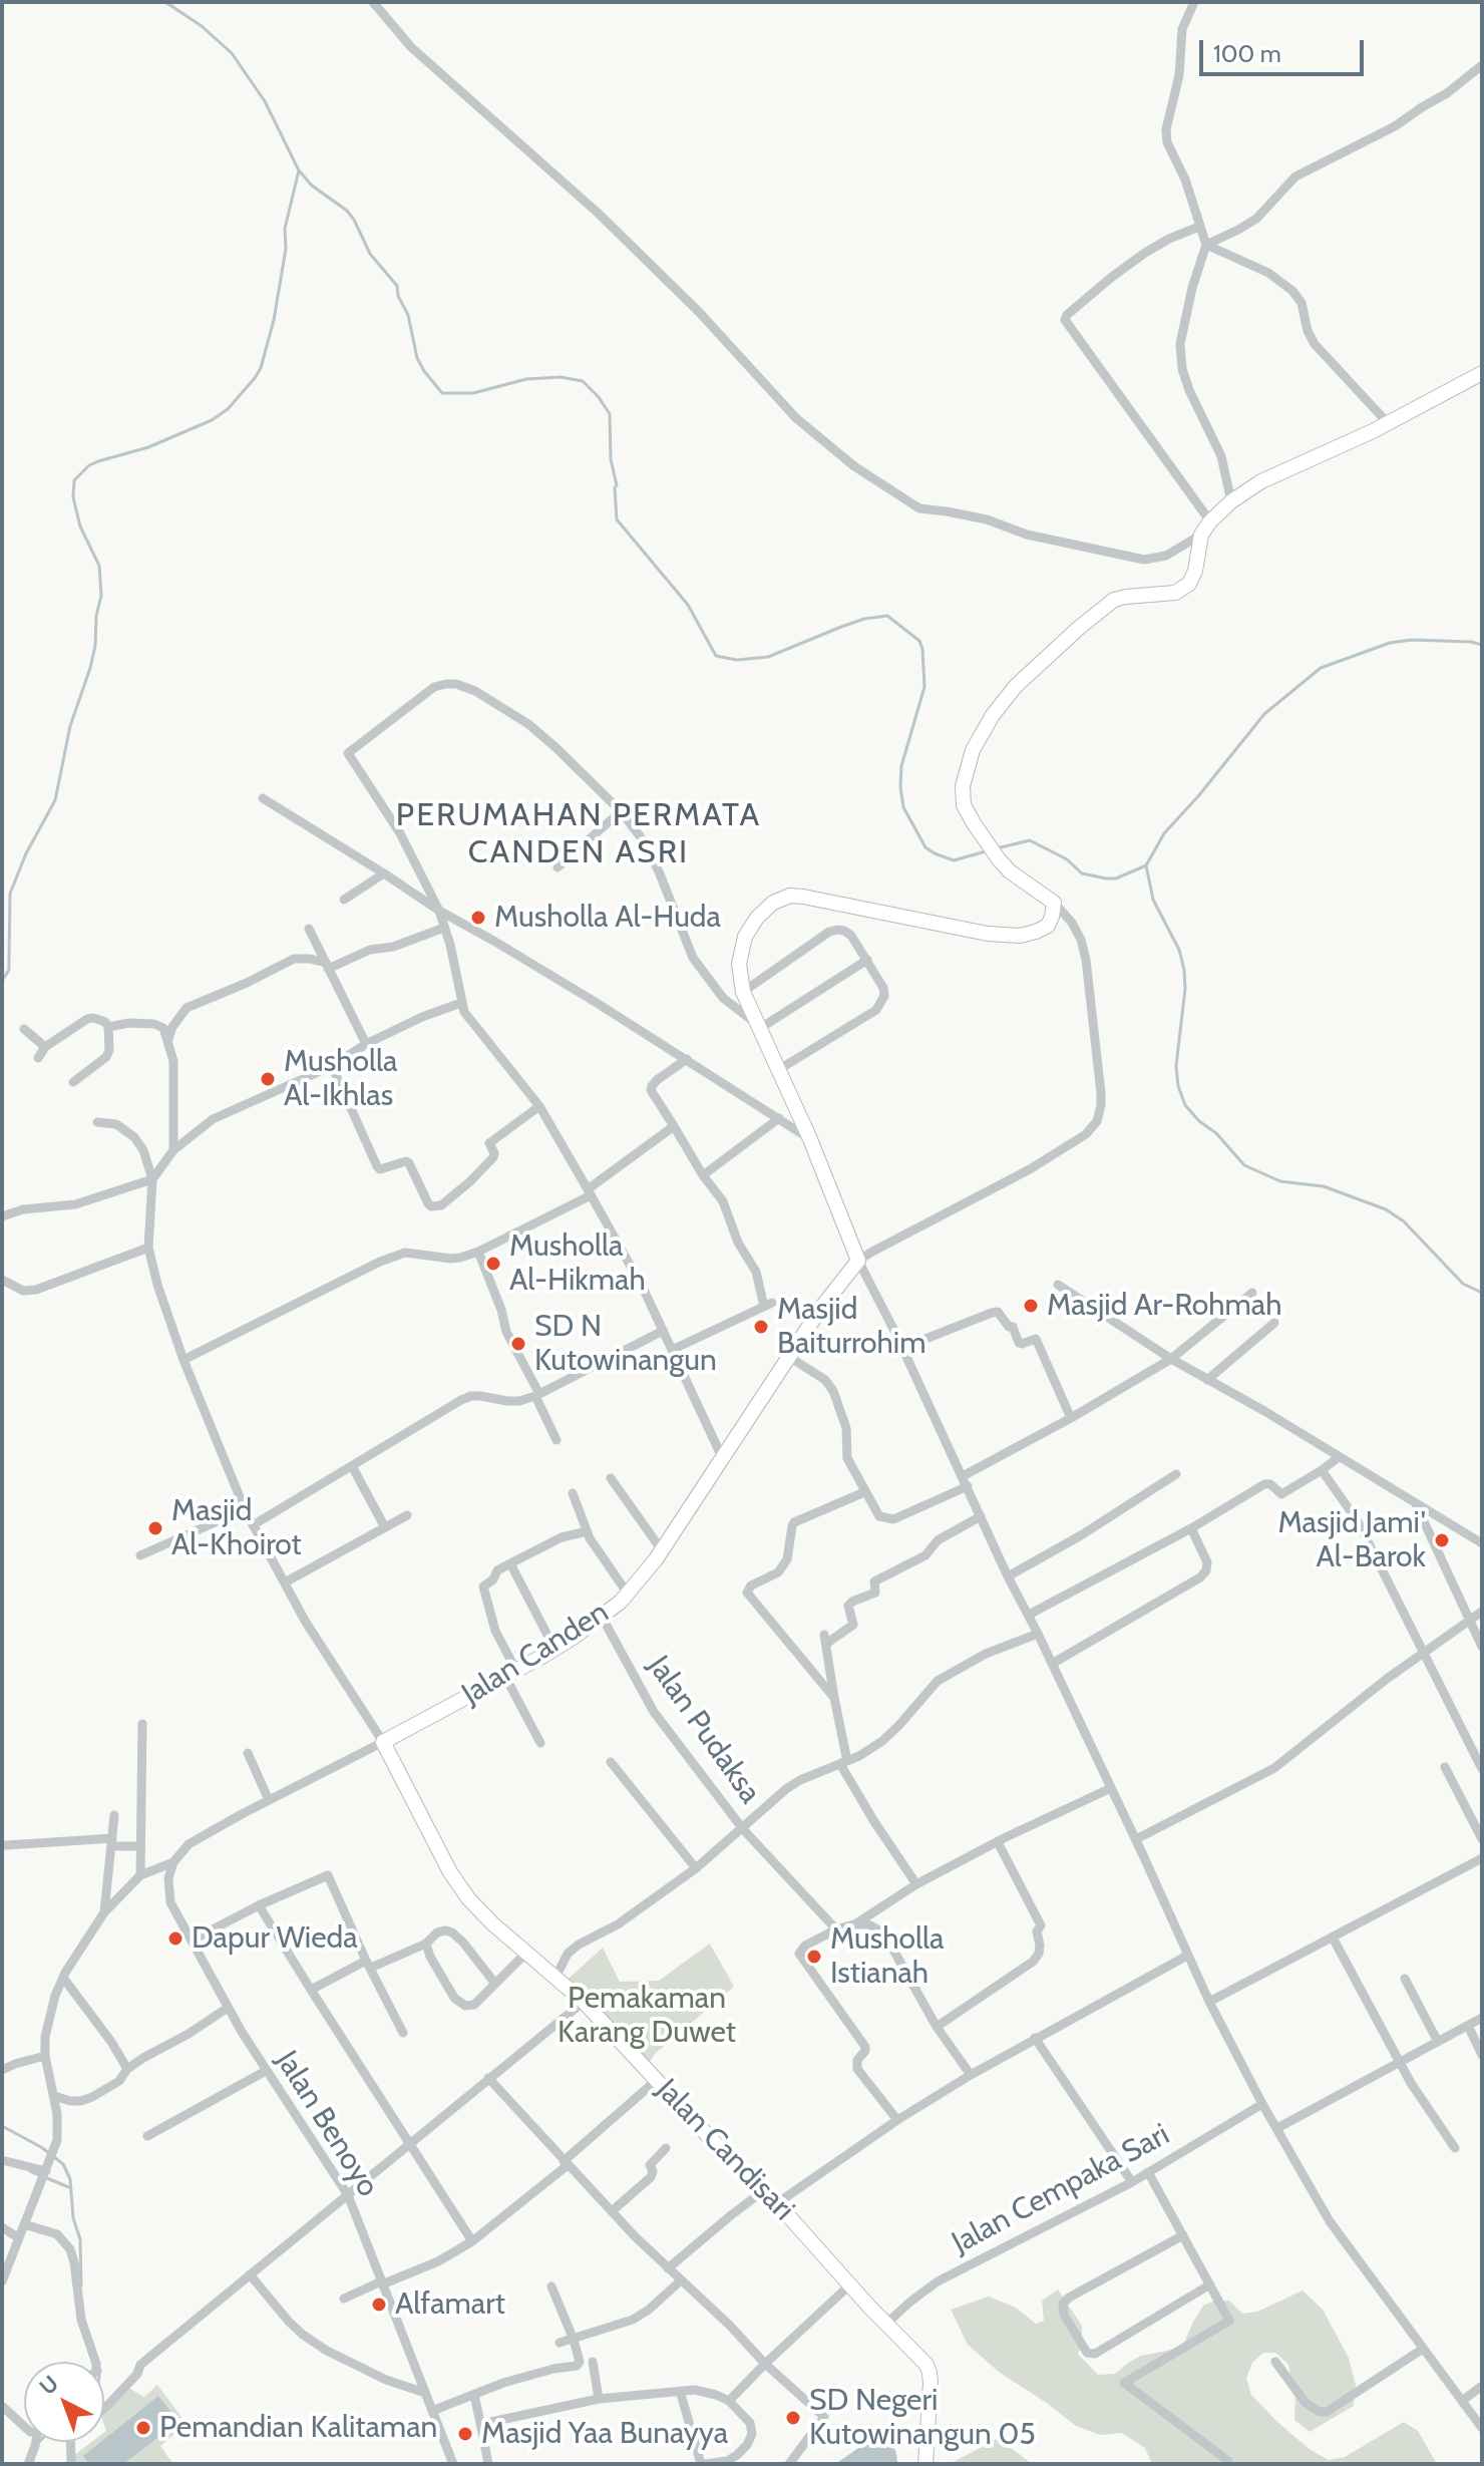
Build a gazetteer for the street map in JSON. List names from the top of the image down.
{
  "streets": {
    "street": [
      "Jalan Canden",
      "Jalan Pudaksa",
      "Jalan Benoyo",
      "Jalan Candisari",
      "Jalan Cempaka Sari"
    ]
  },
  "crossings": [
    ["Jalan Canden", "Jalan Pudaksa"],
    ["Jalan Canden", "Jalan Benoyo"],
    ["Jalan Canden", "Jalan Candisari"],
    ["Jalan Candisari", "Jalan Cempaka Sari"]
  ],
  "districts": ["PERUMAHAN PERMATA CANDEN ASRI"],
  "parks": ["Pemakaman Karang Duwet"],
  "places": [
    "Musholla Al-Huda",
    "Musholla Al-Ikhlas",
    "Musholla Al-Hikmah",
    "Masjid Ar-Rohmah",
    "Masjid Baiturrohim",
    "SD N Kutowinangun",
    "Masjid Al-Khoirot",
    "Masjid Jami' Al-Barok",
    "Dapur Wieda",
    "Musholla Istianah",
    "Alfamart",
    "SD Negeri Kutowinangun 05",
    "Pemandian Kalitaman",
    "Masjid Yaa Bunayya"
  ],
  "scale_bar": "100 m",
  "north": "top left"
}
